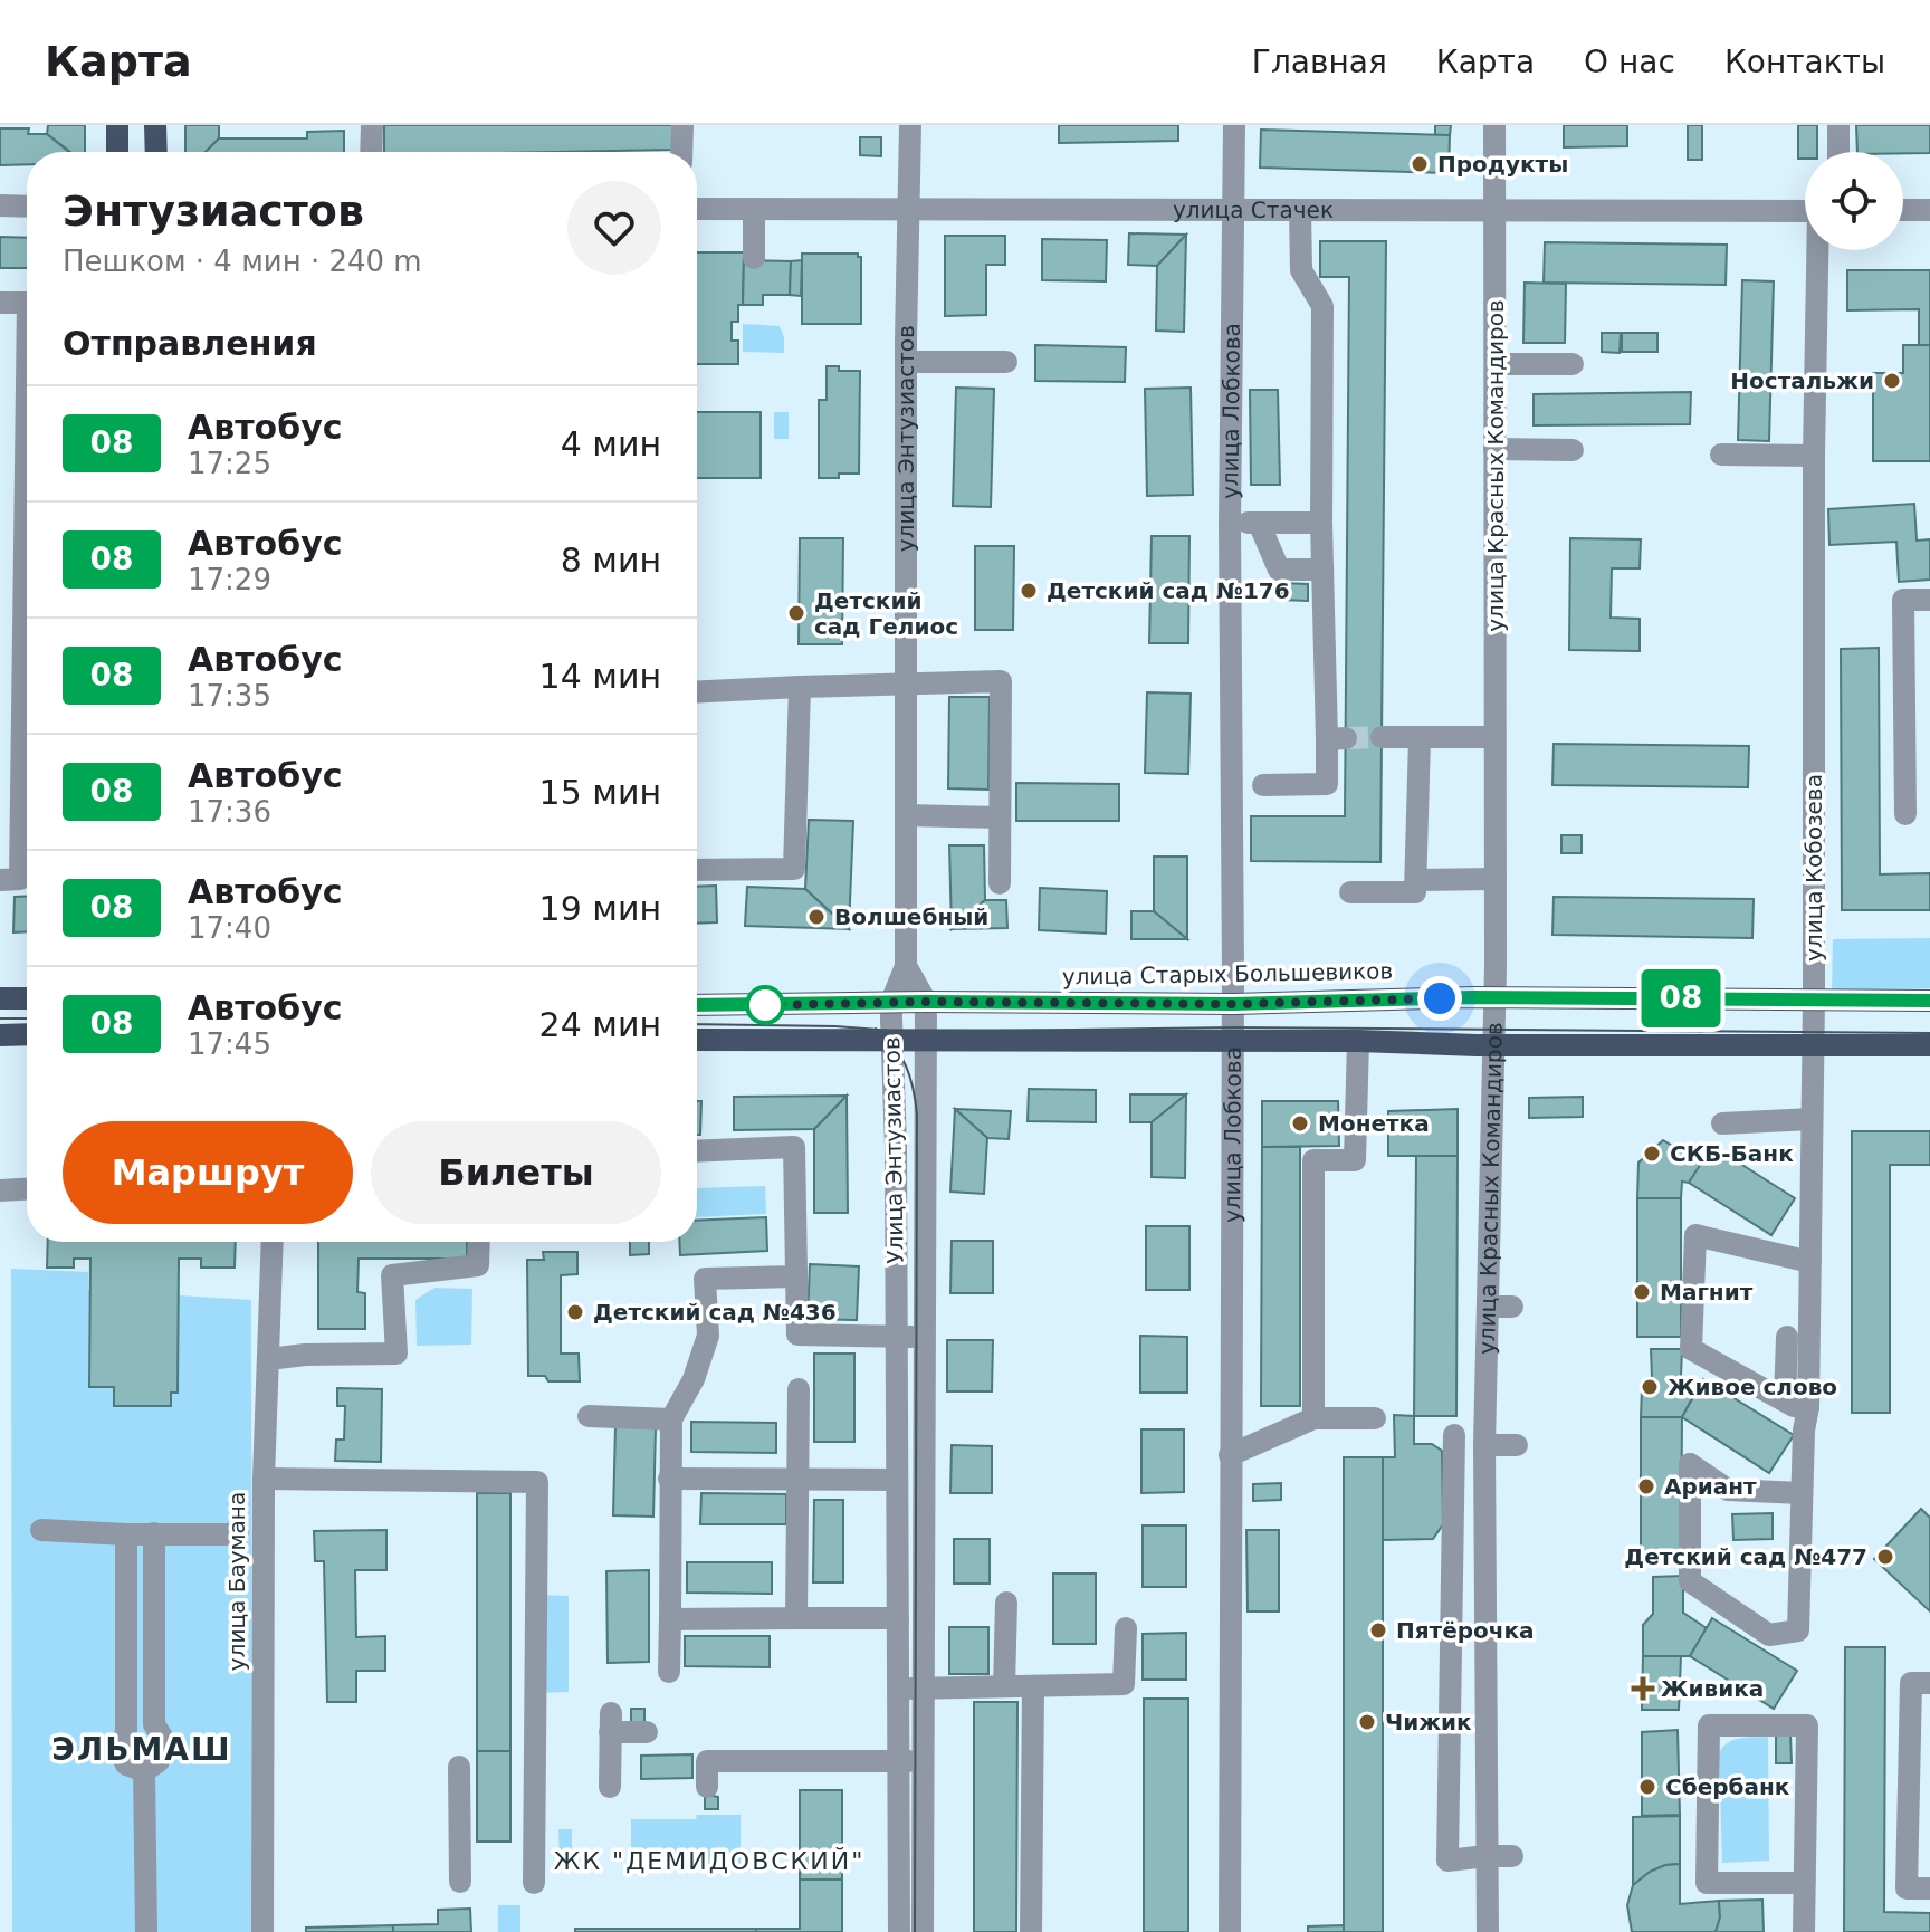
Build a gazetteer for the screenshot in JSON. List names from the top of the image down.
{
  "streets": {
    "main road": ["улица Старых Большевиков"],
    "street": [
      "улица Стачек",
      "улица Лобкова",
      "улица Энтузиастов",
      "улица Красных Командиров",
      "улица Кобозева",
      "Улица Энтузиастов",
      "улица Баумана"
    ]
  },
  "crossings": [
    ["улица Стачек", "улица Лобкова"],
    ["улица Стачек", "улица Энтузиастов"],
    ["улица Стачек", "улица Красных Командиров"],
    ["улица Лобкова", "улица Старых Большевиков"],
    ["улица Энтузиастов", "Улица Энтузиастов"],
    ["улица Красных Командиров", "улица Старых Большевиков"],
    ["улица Кобозева", "улица Старых Большевиков"],
    ["улица Старых Большевиков", "Улица Энтузиастов"]
  ],
  "districts": ["ЭЛЬМАШ", "ЖК \"ДЕМИДОВСКИЙ\""],
  "places": {
    "other": [
      "Продукты",
      "Ностальжи",
      "Детский сад №176",
      "Детский сад Гелиос",
      "Волшебный",
      "Монетка",
      "СКБ-Банк",
      "Магнит",
      "Детский сад №436",
      "Живое слово",
      "Ариант",
      "Детский сад №477",
      "Пятёрочка",
      "Чижик",
      "Сбербанк"
    ],
    "health": ["Живика"]
  },
  "lines": ["bus line 08"],
  "page": {
    "header": "Карта",
    "nav": [
      "Главная",
      "Карта",
      "О нас",
      "Контакты"
    ],
    "on_map": "08",
    "heading": [
      ["Энтузиастов", "Пешком · 4 мин · 240 m"],
      "Отправления"
    ],
    "list": [
      {
        "mark": "08",
        "name": "Автобус",
        "note": "17:25",
        "value": "4 мин"
      },
      {
        "mark": "08",
        "name": "Автобус",
        "note": "17:29",
        "value": "8 мин"
      },
      {
        "mark": "08",
        "name": "Автобус",
        "note": "17:35",
        "value": "14 мин"
      },
      {
        "mark": "08",
        "name": "Автобус",
        "note": "17:36",
        "value": "15 мин"
      },
      {
        "mark": "08",
        "name": "Автобус",
        "note": "17:40",
        "value": "19 мин"
      },
      {
        "mark": "08",
        "name": "Автобус",
        "note": "17:45",
        "value": "24 мин"
      }
    ],
    "buttons": ["Маршрут", "Билеты"]
  }
}
